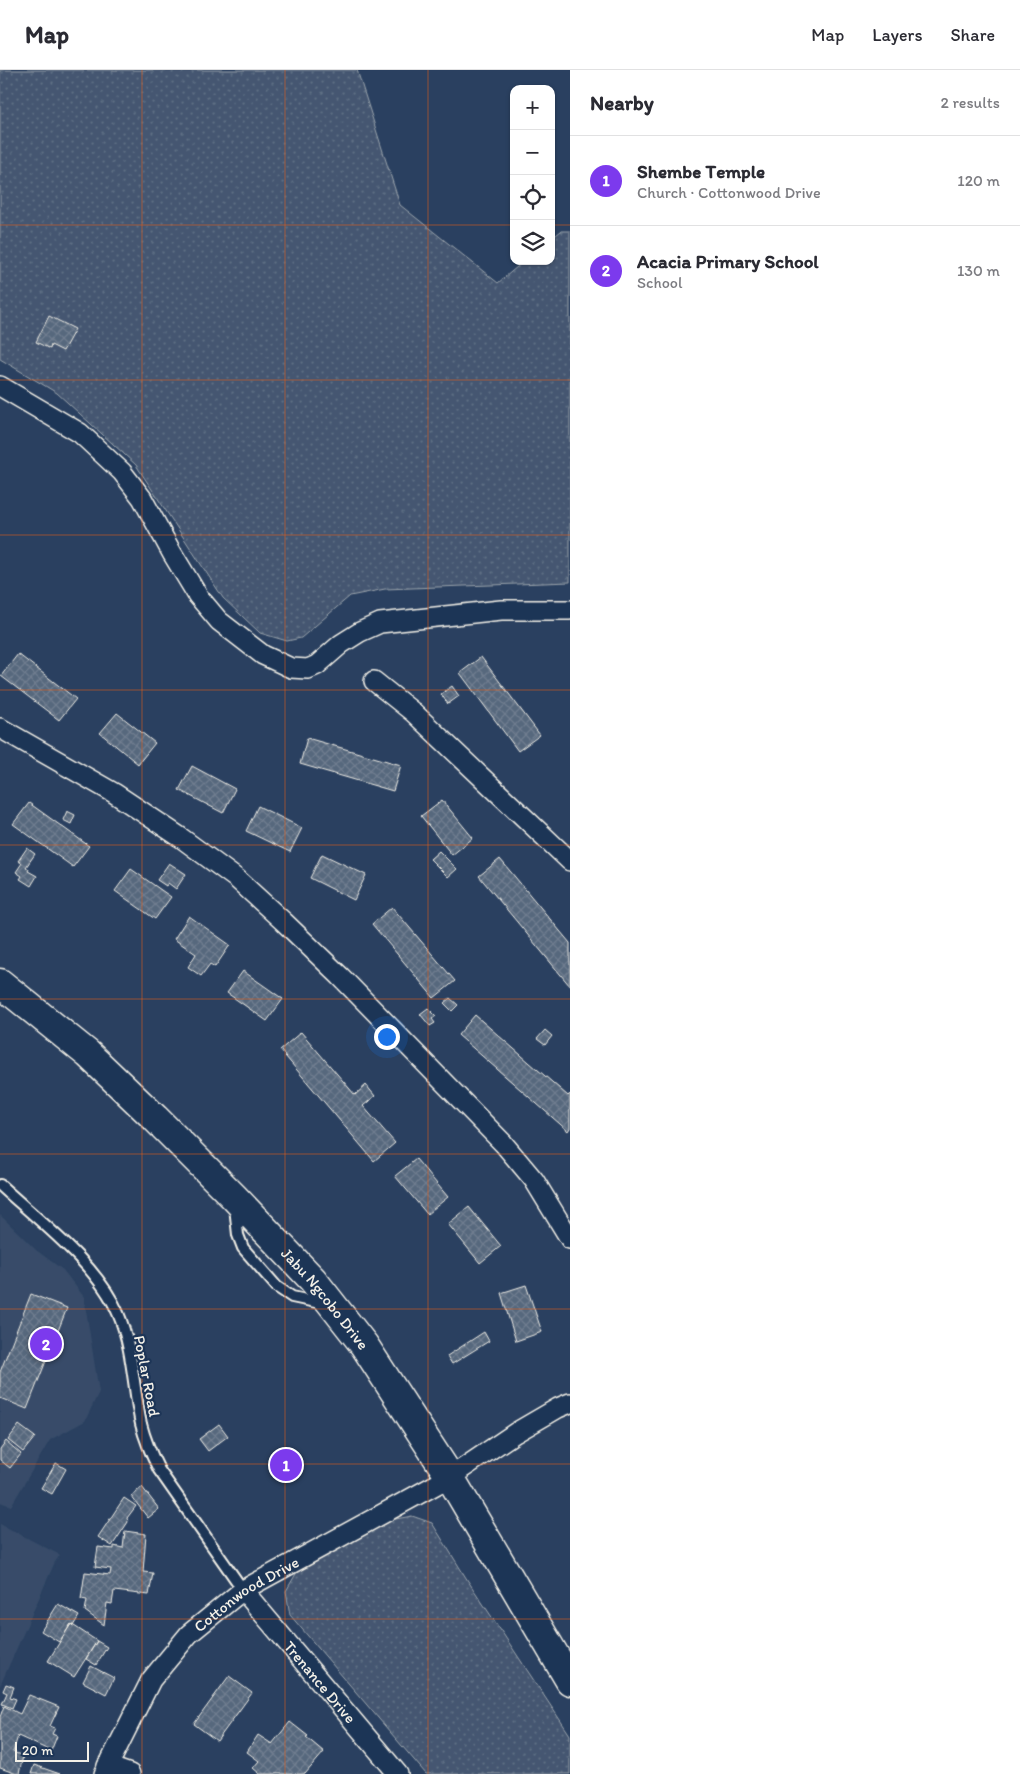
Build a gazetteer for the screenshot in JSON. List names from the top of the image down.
{
  "streets": {
    "main road": ["Jabu Ngcobo Drive"],
    "street": ["Cottonwood Drive", "Trenance Drive"],
    "lane": ["Poplar Road"]
  },
  "crossings": [
    ["Jabu Ngcobo Drive", "Cottonwood Drive"],
    ["Poplar Road", "Cottonwood Drive"],
    ["Poplar Road", "Trenance Drive"],
    ["Cottonwood Drive", "Trenance Drive"]
  ],
  "scale_bar": "20 m",
  "page": {
    "header": "Map",
    "nav": ["Map", "Layers", "Share"],
    "heading": ["Nearby", "2 results"],
    "map_buttons": ["+", "−"],
    "list": [
      {
        "mark": "1",
        "name": "Shembe Temple",
        "note": "Church · Cottonwood Drive",
        "value": "120 m"
      },
      {
        "mark": "2",
        "name": "Acacia Primary School",
        "note": "School",
        "value": "130 m"
      }
    ],
    "pins": ["2", "1"],
    "scale": "20 m"
  }
}
